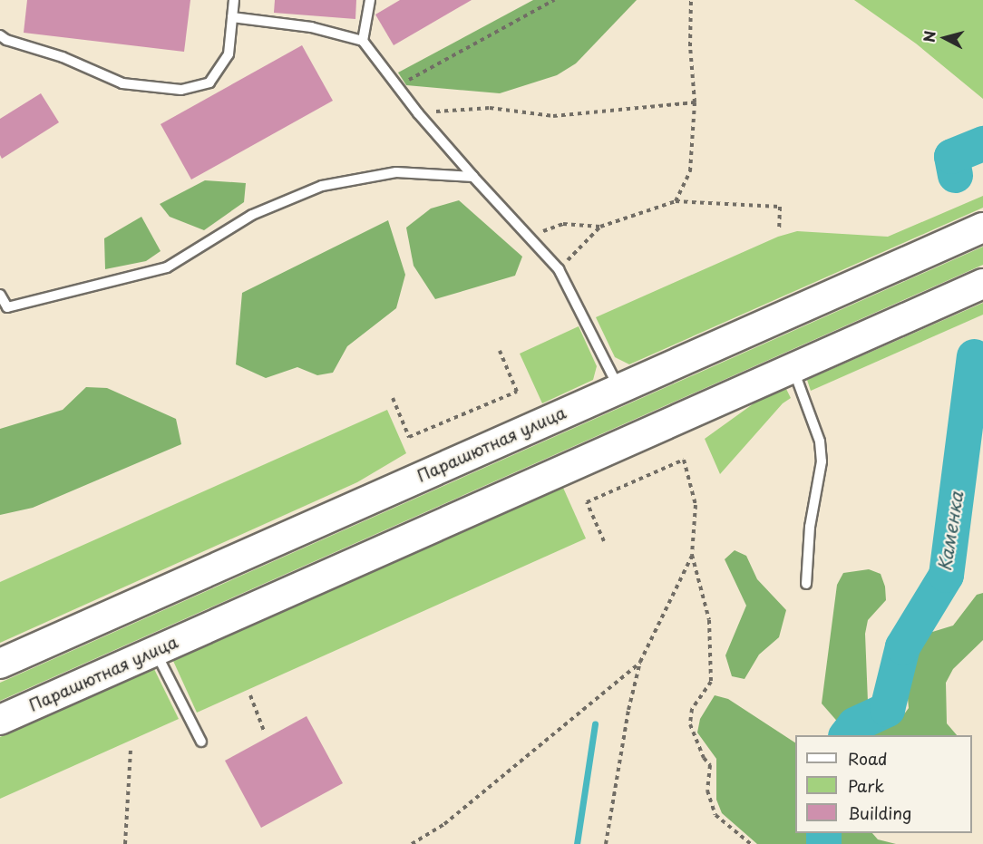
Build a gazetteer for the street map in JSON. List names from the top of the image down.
{
  "streets": {
    "main road": ["Парашютная улица"]
  },
  "water": ["Каменка"],
  "legend": ["Road", "Park", "Building"],
  "north": "left"
}
